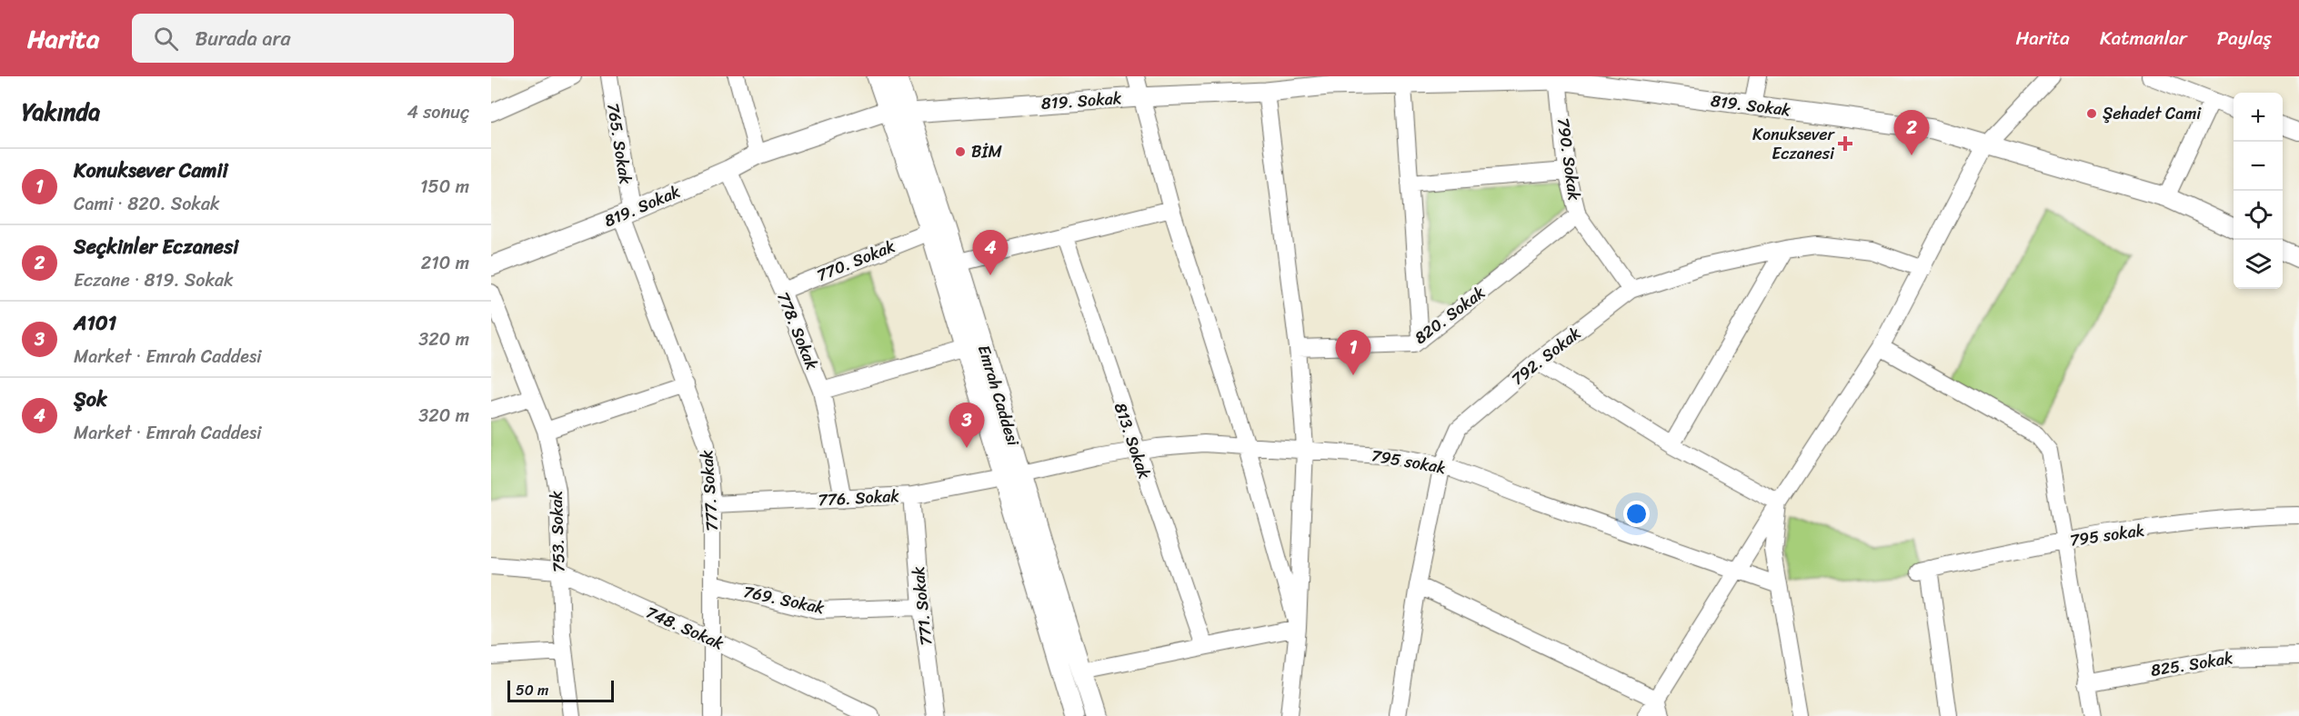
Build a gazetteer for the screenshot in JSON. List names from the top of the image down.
{
  "streets": {
    "street": [
      "819. Sokak",
      "765. Sokak",
      "790. Sokak",
      "770. Sokak",
      "820. Sokak",
      "778. Sokak",
      "792. Sokak",
      "Emrah Caddesi",
      "813. Sokak",
      "795 sokak",
      "777. Sokak",
      "776. Sokak",
      "753. Sokak",
      "769. Sokak",
      "771. Sokak",
      "748. Sokak",
      "825. Sokak"
    ]
  },
  "crossings": [
    ["819. Sokak", "765. Sokak"],
    ["819. Sokak", "790. Sokak"],
    ["819. Sokak", "778. Sokak"],
    ["819. Sokak", "Emrah Caddesi"],
    ["819. Sokak", "777. Sokak"],
    ["765. Sokak", "777. Sokak"],
    ["790. Sokak", "820. Sokak"],
    ["790. Sokak", "792. Sokak"],
    ["770. Sokak", "778. Sokak"],
    ["770. Sokak", "Emrah Caddesi"],
    ["778. Sokak", "776. Sokak"],
    ["792. Sokak", "795 sokak"],
    ["Emrah Caddesi", "795 sokak"],
    ["Emrah Caddesi", "776. Sokak"],
    ["813. Sokak", "795 sokak"],
    ["777. Sokak", "776. Sokak"],
    ["777. Sokak", "769. Sokak"],
    ["777. Sokak", "748. Sokak"],
    ["776. Sokak", "771. Sokak"],
    ["753. Sokak", "748. Sokak"],
    ["769. Sokak", "771. Sokak"]
  ],
  "places": {
    "other": ["Şehadet Cami", "BİM"],
    "health": ["Konuksever Eczanesi"]
  },
  "scale_bar": "50 m",
  "page": {
    "header": "Harita",
    "search": "Burada ara",
    "nav": ["Harita", "Katmanlar", "Paylaş"],
    "heading": ["Yakında", "4 sonuç"],
    "map_buttons": ["+", "−"],
    "pins": [
      "2",
      "4",
      "1",
      "3"
    ],
    "list": [
      {
        "mark": "1",
        "name": "Konuksever Camii",
        "note": "Cami · 820. Sokak",
        "value": "150 m"
      },
      {
        "mark": "2",
        "name": "Seçkinler Eczanesi",
        "note": "Eczane · 819. Sokak",
        "value": "210 m"
      },
      {
        "mark": "3",
        "name": "A101",
        "note": "Market · Emrah Caddesi",
        "value": "320 m"
      },
      {
        "mark": "4",
        "name": "Şok",
        "note": "Market · Emrah Caddesi",
        "value": "320 m"
      }
    ],
    "scale": "50 m"
  }
}
